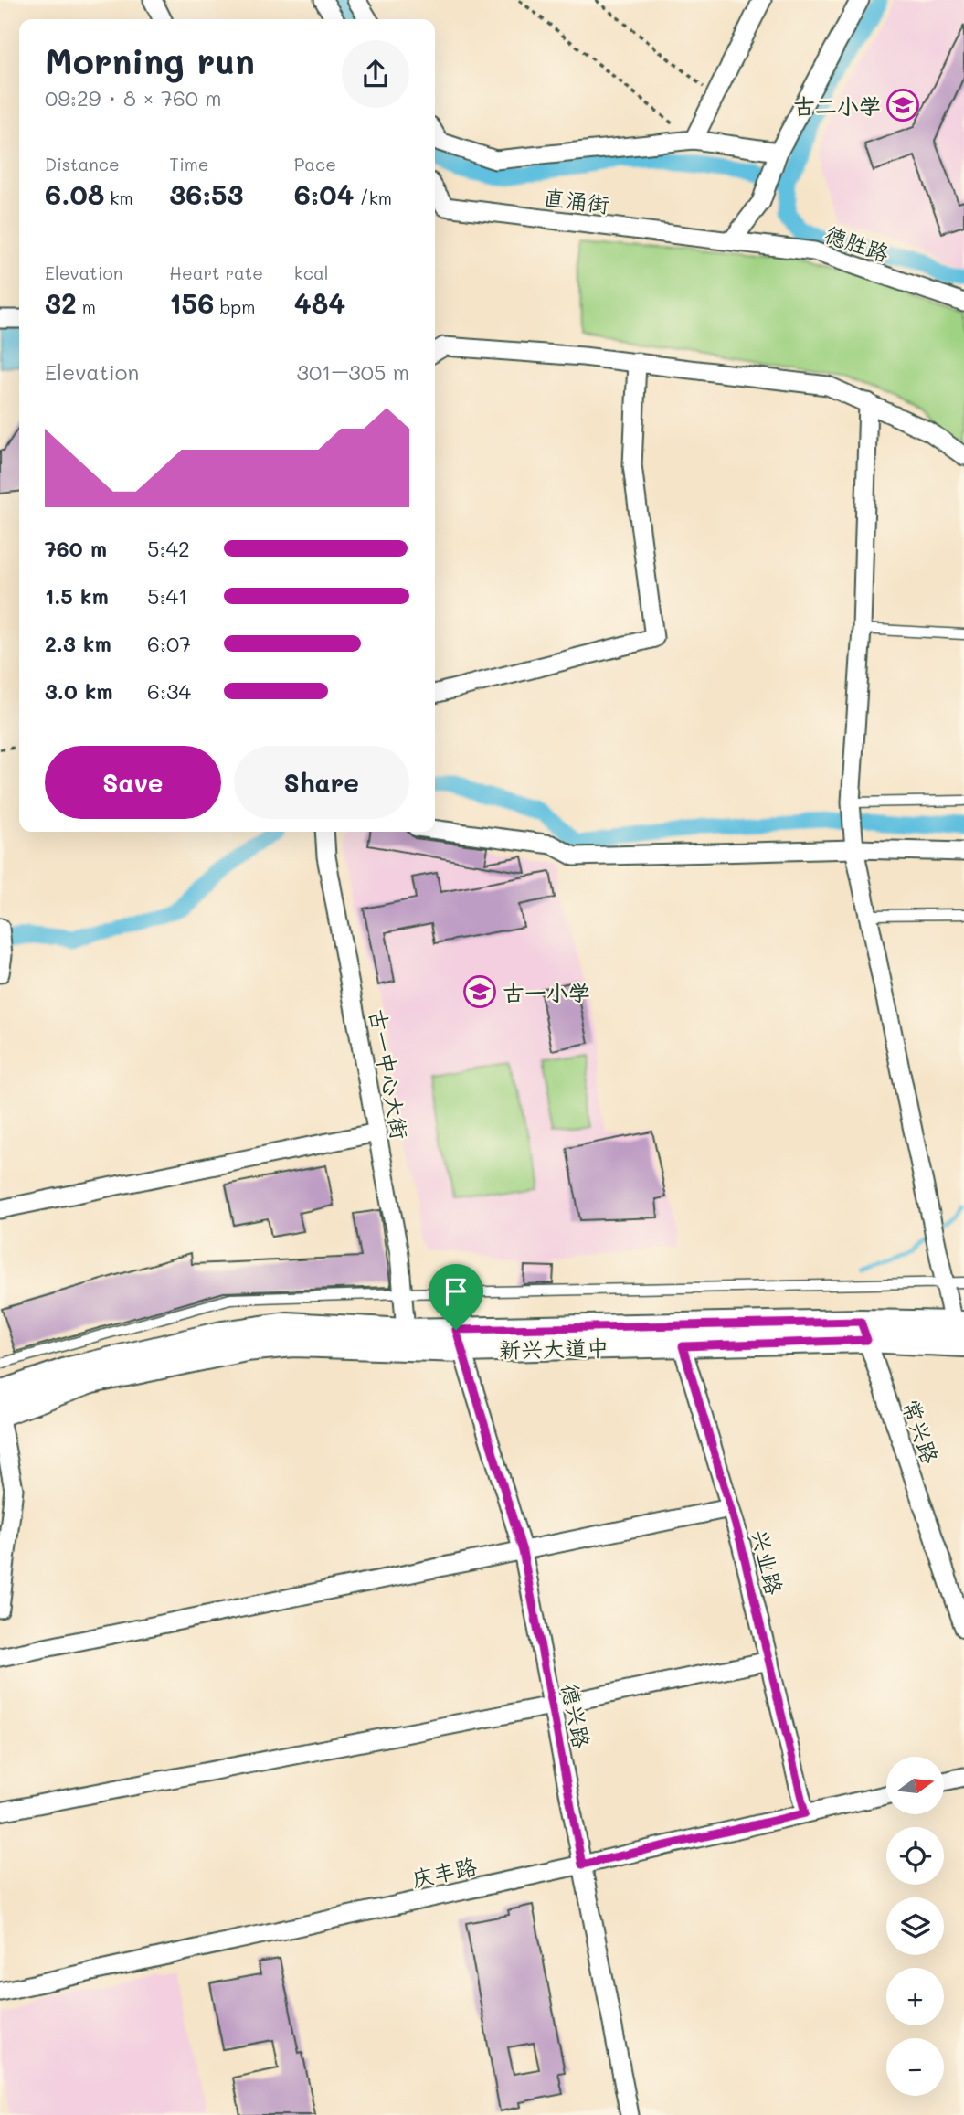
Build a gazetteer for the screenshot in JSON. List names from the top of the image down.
{
  "streets": {
    "main road": ["新兴大道中"],
    "street": [
      "直涌街",
      "德胜路",
      "古一中心大街",
      "常兴路",
      "兴业路",
      "德兴路",
      "庆丰路"
    ]
  },
  "crossings": [
    ["直涌街", "德胜路"],
    ["古一中心大街", "新兴大道中"],
    ["新兴大道中", "常兴路"],
    ["新兴大道中", "兴业路"],
    ["新兴大道中", "德兴路"],
    ["兴业路", "庆丰路"],
    ["德兴路", "庆丰路"]
  ],
  "places": {
    "school or university": ["古二小学", "古一小学"]
  },
  "north": "right",
  "page": {
    "heading": ["Morning run", "09:29 · 8 × 760 m"],
    "stats": [
      ["Distance", "6.08 km"],
      ["Time", "36:53"],
      ["Pace", "6:04 /km"],
      ["Elevation", "32 m"],
      ["Heart rate", "156 bpm"],
      ["kcal", "484"]
    ],
    "chart": ["Elevation", "301–305 m"],
    "list": [
      {
        "name": "760 m",
        "note": "5:42"
      },
      {
        "name": "1.5 km",
        "note": "5:41"
      },
      {
        "name": "2.3 km",
        "note": "6:07"
      },
      {
        "name": "3.0 km",
        "note": "6:34"
      }
    ],
    "buttons": ["Save", "Share"],
    "map_buttons": ["+", "−"]
  }
}
